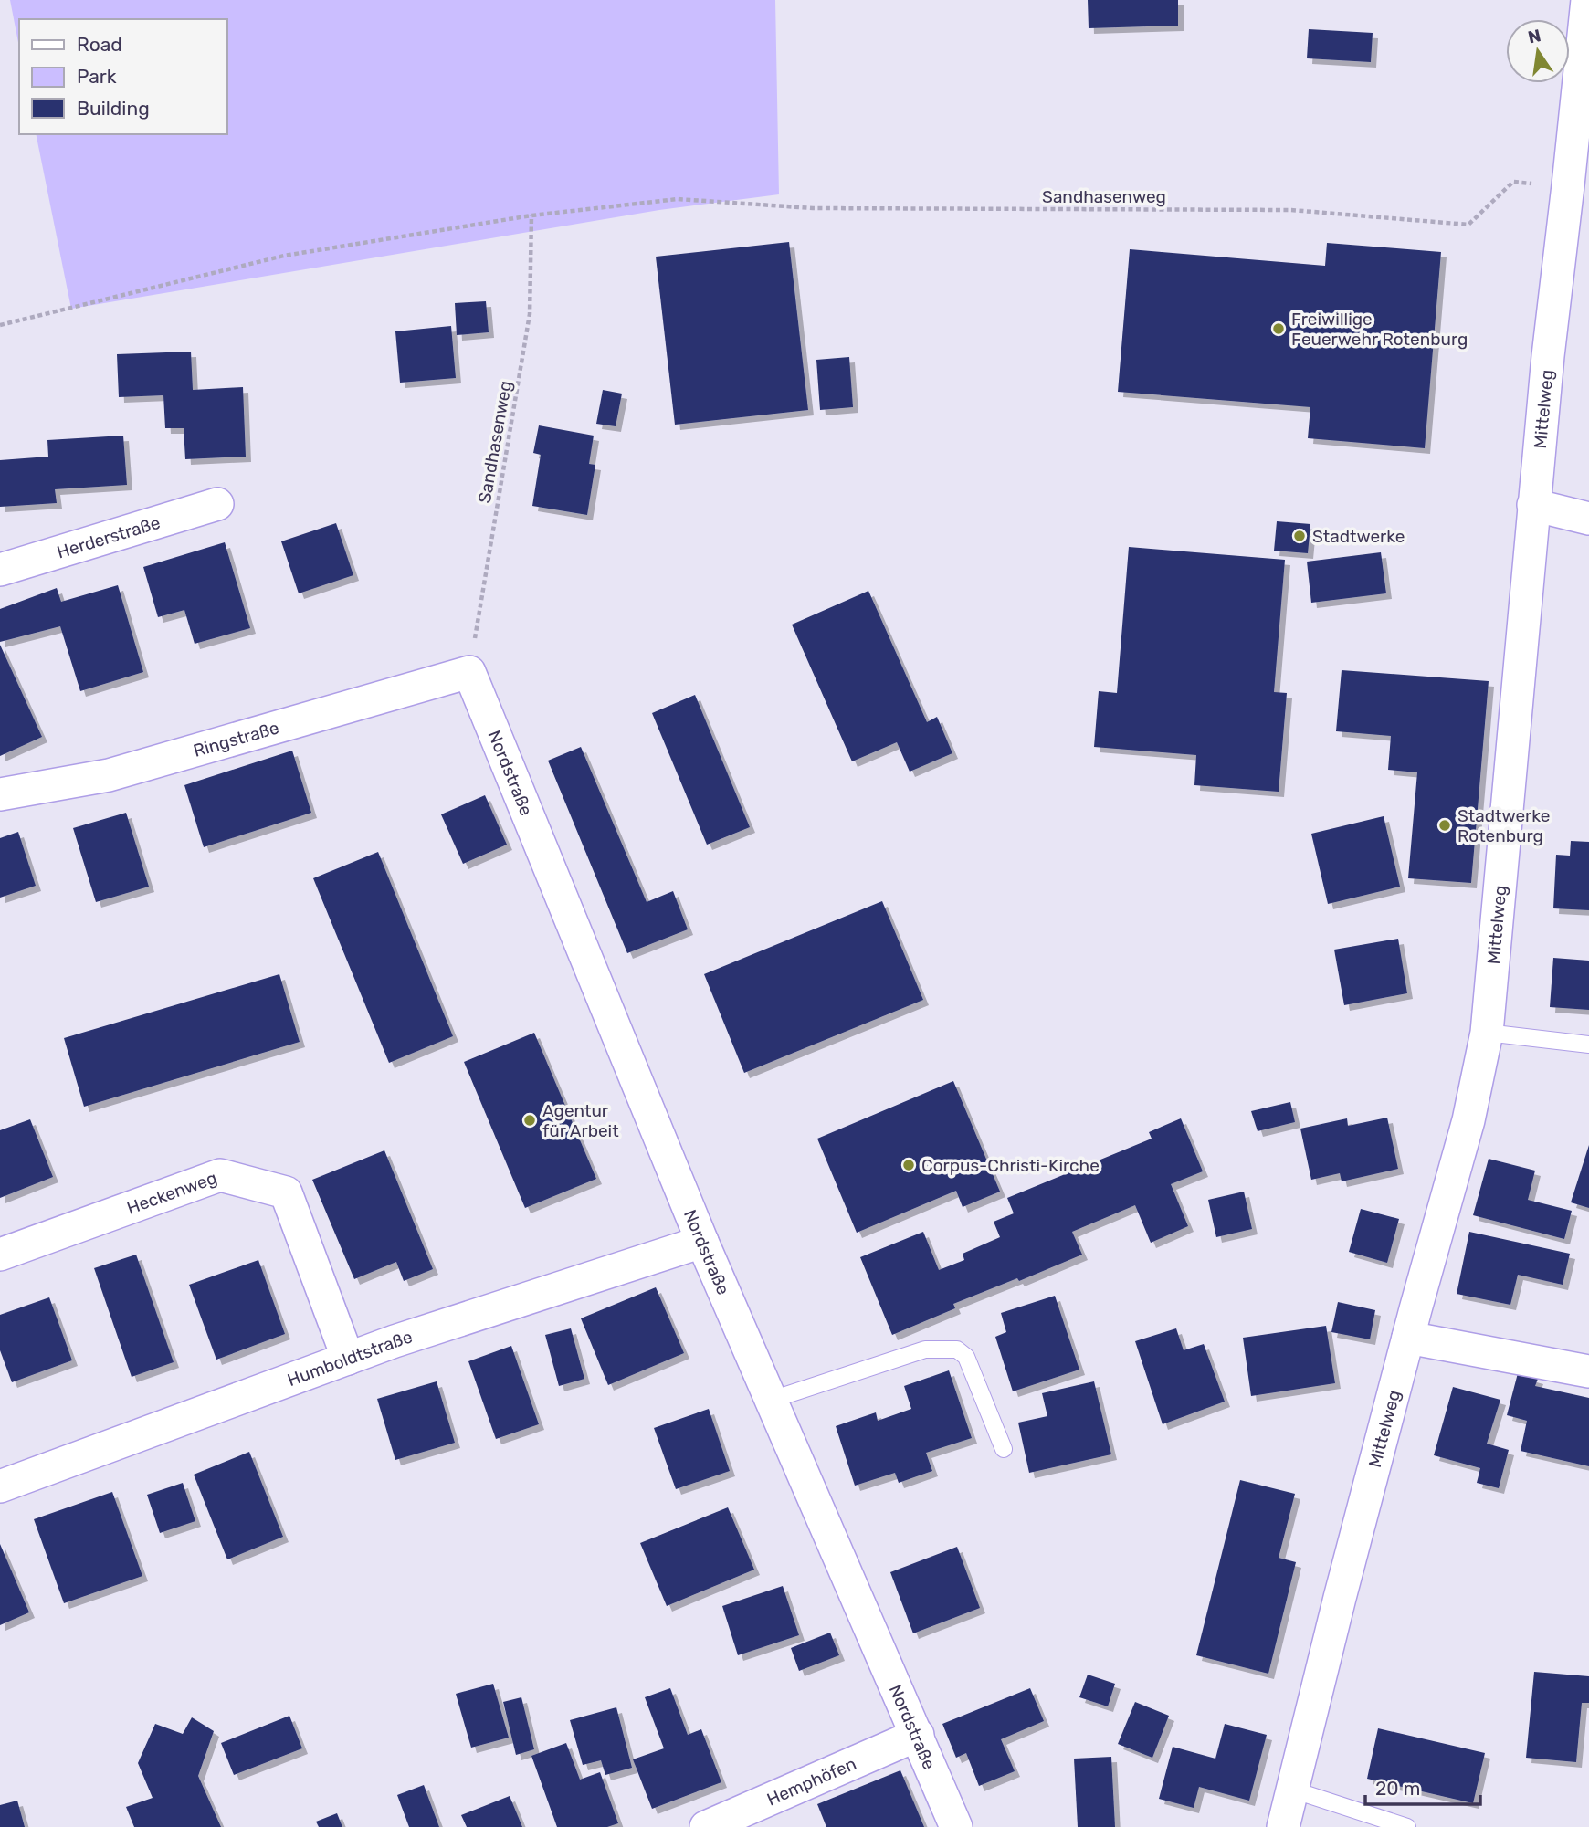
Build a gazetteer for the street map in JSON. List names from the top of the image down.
{
  "streets": {
    "street": [
      "Mittelweg",
      "Herderstraße",
      "Ringstraße",
      "Nordstraße",
      "Heckenweg",
      "Humboldtstraße",
      "Hemphöfen"
    ],
    "path": ["Sandhasenweg"]
  },
  "crossings": [
    ["Sandhasenweg", "Ringstraße"],
    ["Sandhasenweg", "Nordstraße"],
    ["Ringstraße", "Nordstraße"],
    ["Nordstraße", "Humboldtstraße"],
    ["Nordstraße", "Hemphöfen"],
    ["Heckenweg", "Humboldtstraße"]
  ],
  "places": [
    "Freiwillige Feuerwehr Rotenburg",
    "Stadtwerke",
    "Stadtwerke Rotenburg",
    "Agentur für Arbeit",
    "Corpus-Christi-Kirche"
  ],
  "legend": ["Road", "Park", "Building"],
  "scale_bar": "20 m",
  "north": "top"
}
